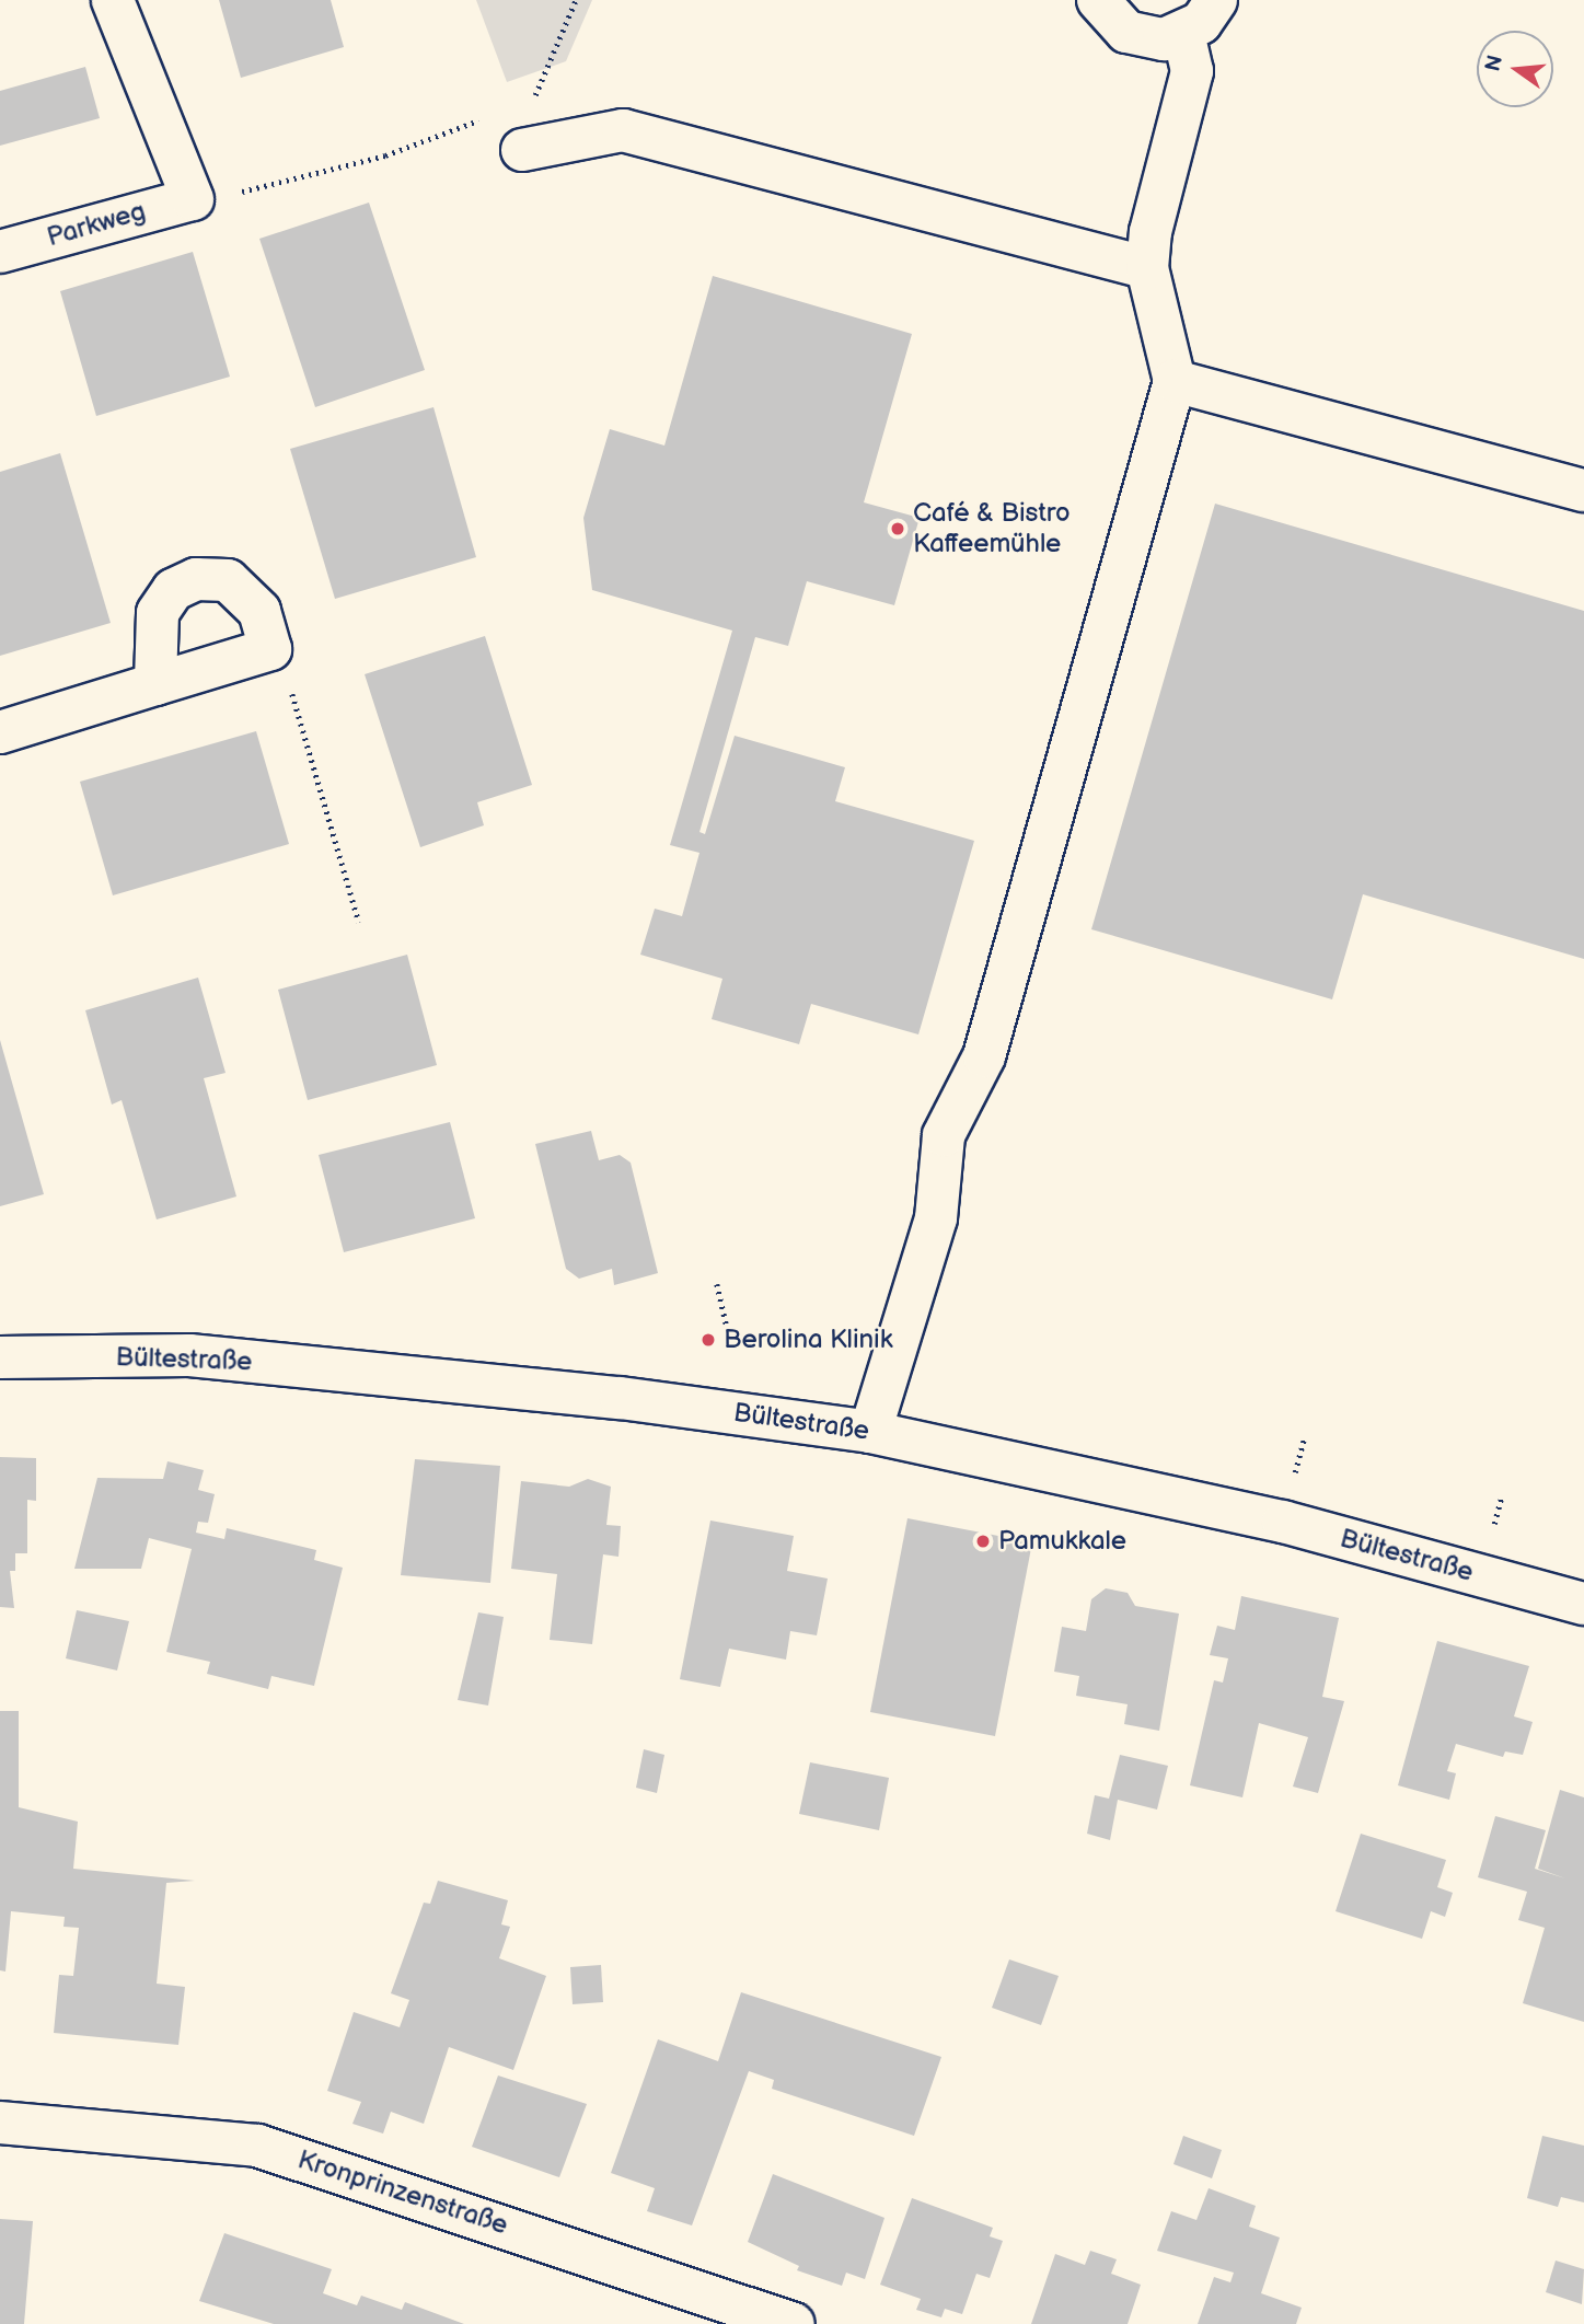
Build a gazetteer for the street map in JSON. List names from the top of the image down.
{
  "streets": {
    "street": ["Parkweg", "Bültestraße", "Kronprinzenstraße"]
  },
  "places": ["Café & Bistro Kaffeemühle", "Berolina Klinik", "Pamukkale"],
  "north": "left"
}
